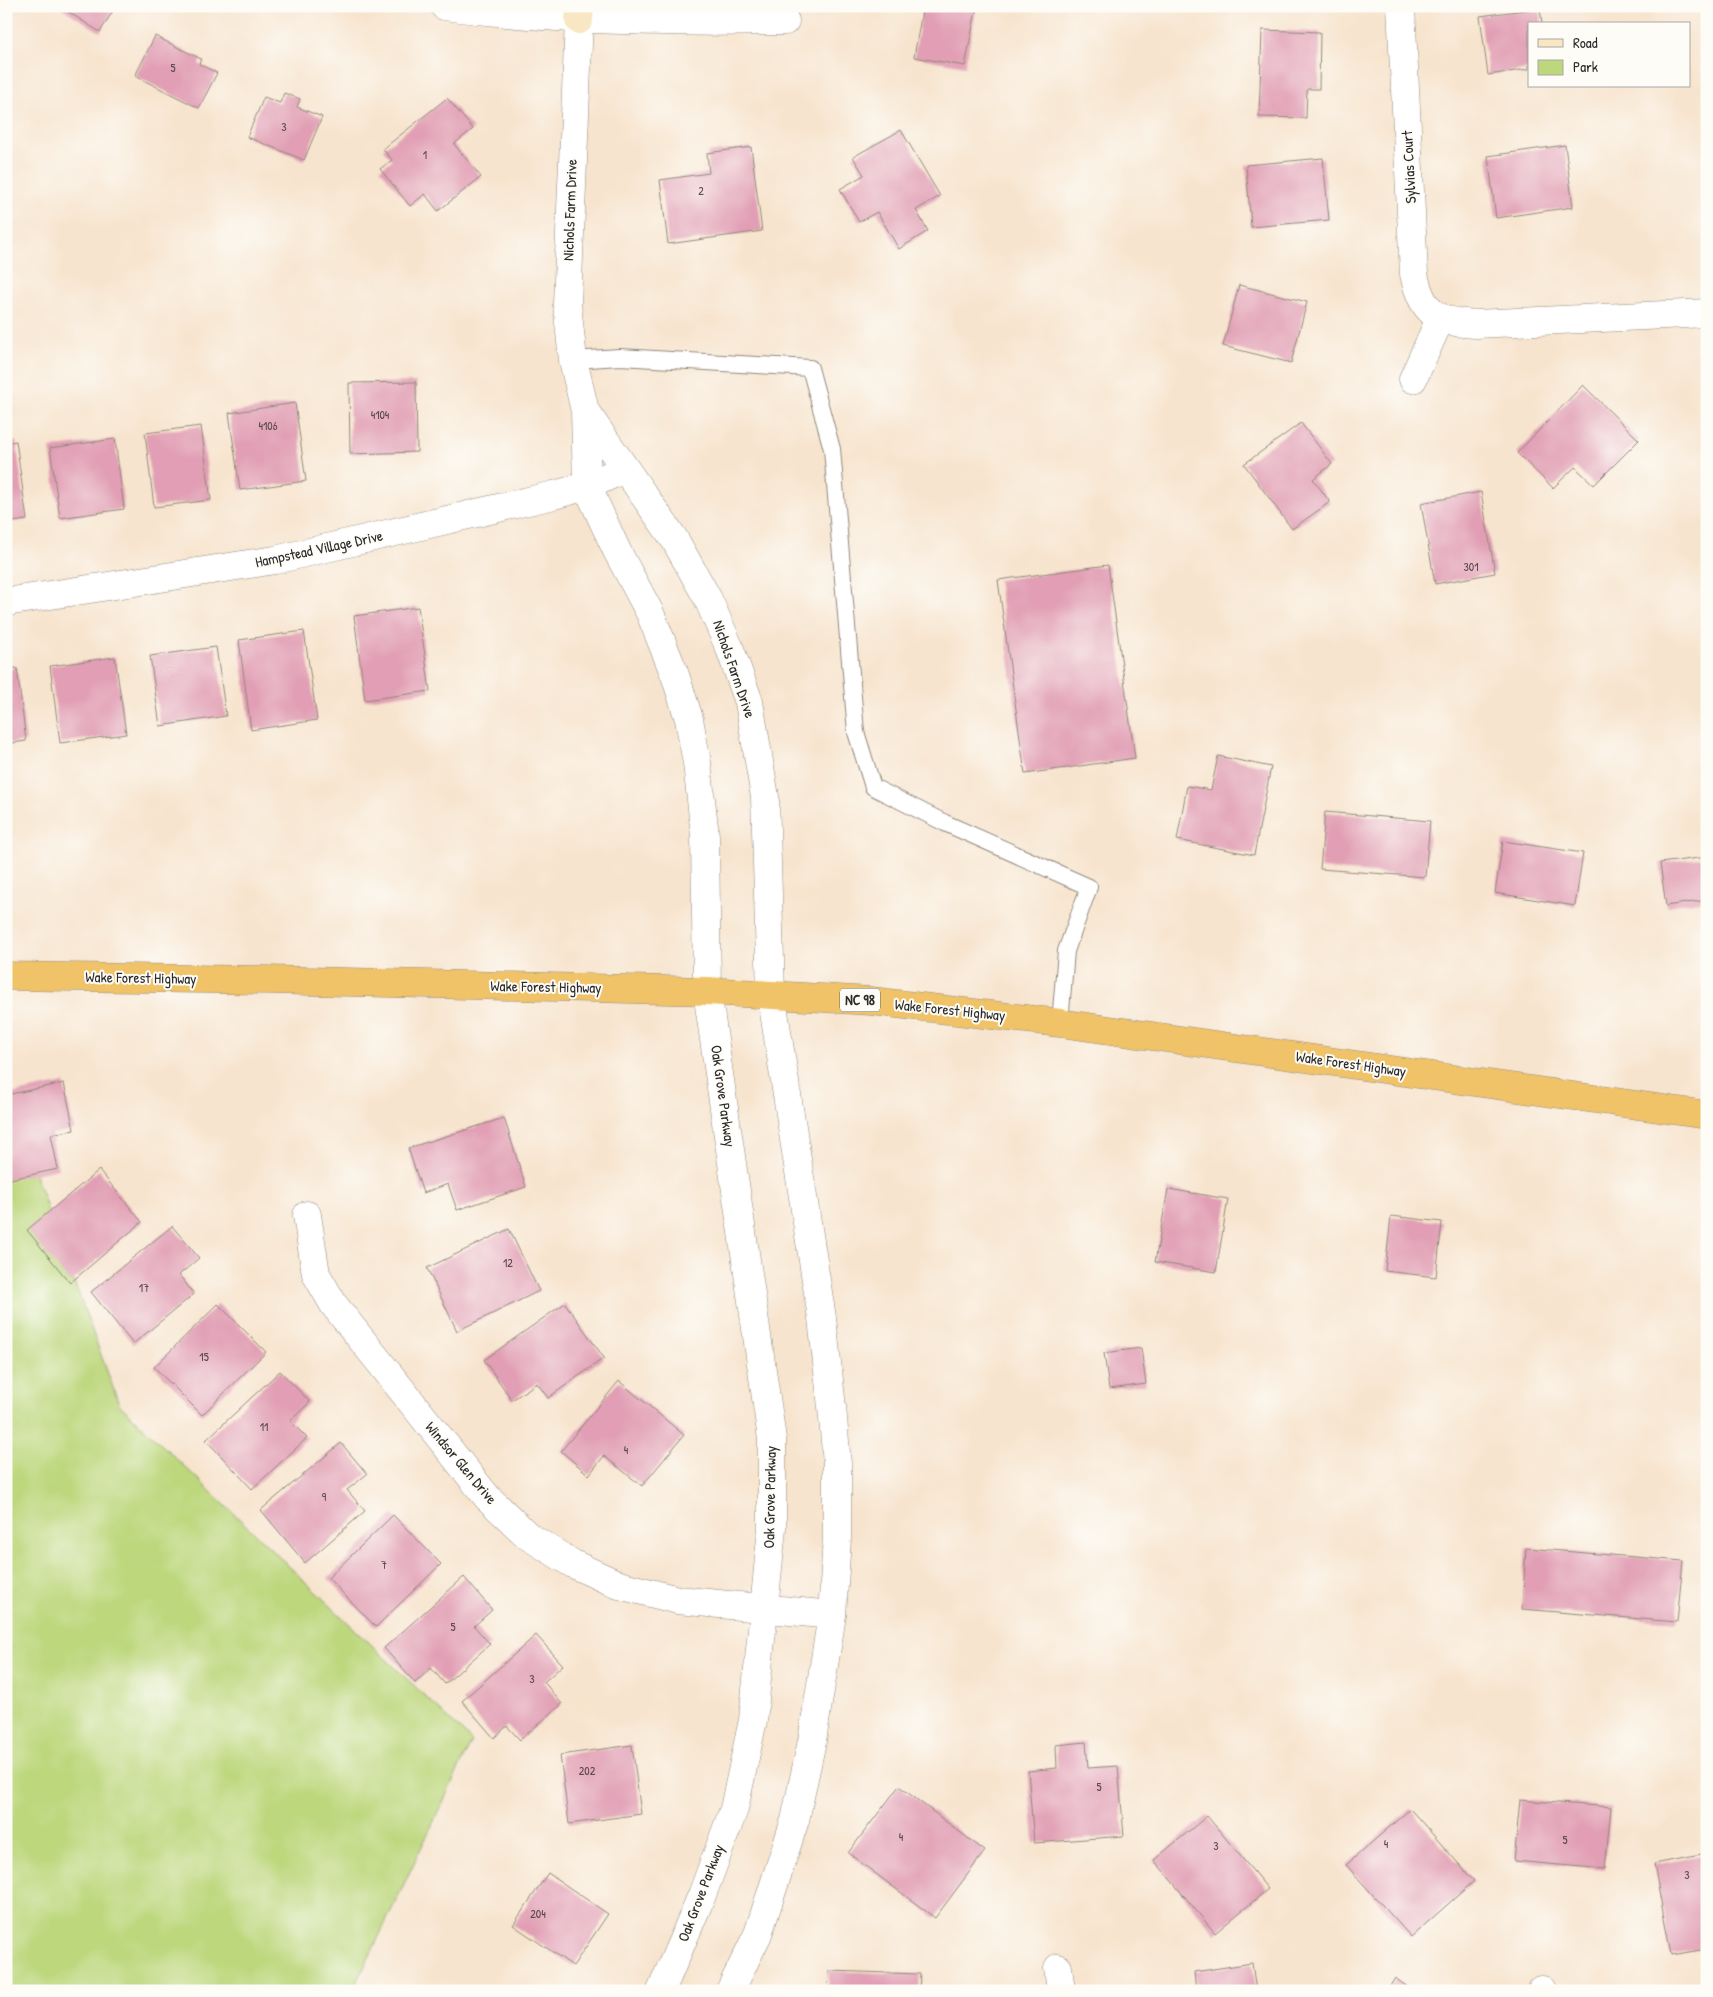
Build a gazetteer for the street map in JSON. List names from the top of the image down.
{
  "streets": {
    "highway": ["Wake Forest Highway", "NC 98"],
    "street": [
      "Sylvias Court",
      "Nichols Farm Drive",
      "Hampstead Village Drive",
      "Oak Grove Parkway",
      "Windsor Glen Drive"
    ]
  },
  "crossings": [
    ["Nichols Farm Drive", "Hampstead Village Drive"],
    ["Nichols Farm Drive", "Wake Forest Highway"],
    ["Nichols Farm Drive", "Oak Grove Parkway"],
    ["Wake Forest Highway", "Oak Grove Parkway"],
    ["Oak Grove Parkway", "Windsor Glen Drive"]
  ],
  "house_numbers": [
    "5",
    "3",
    "1",
    "2",
    "4104",
    "4106",
    "301",
    "12",
    "17",
    "15",
    "11",
    "4",
    "9",
    "7",
    "5",
    "3",
    "202",
    "5",
    "4",
    "5",
    "4",
    "3",
    "3",
    "204"
  ],
  "legend": ["Road", "Park"]
}
